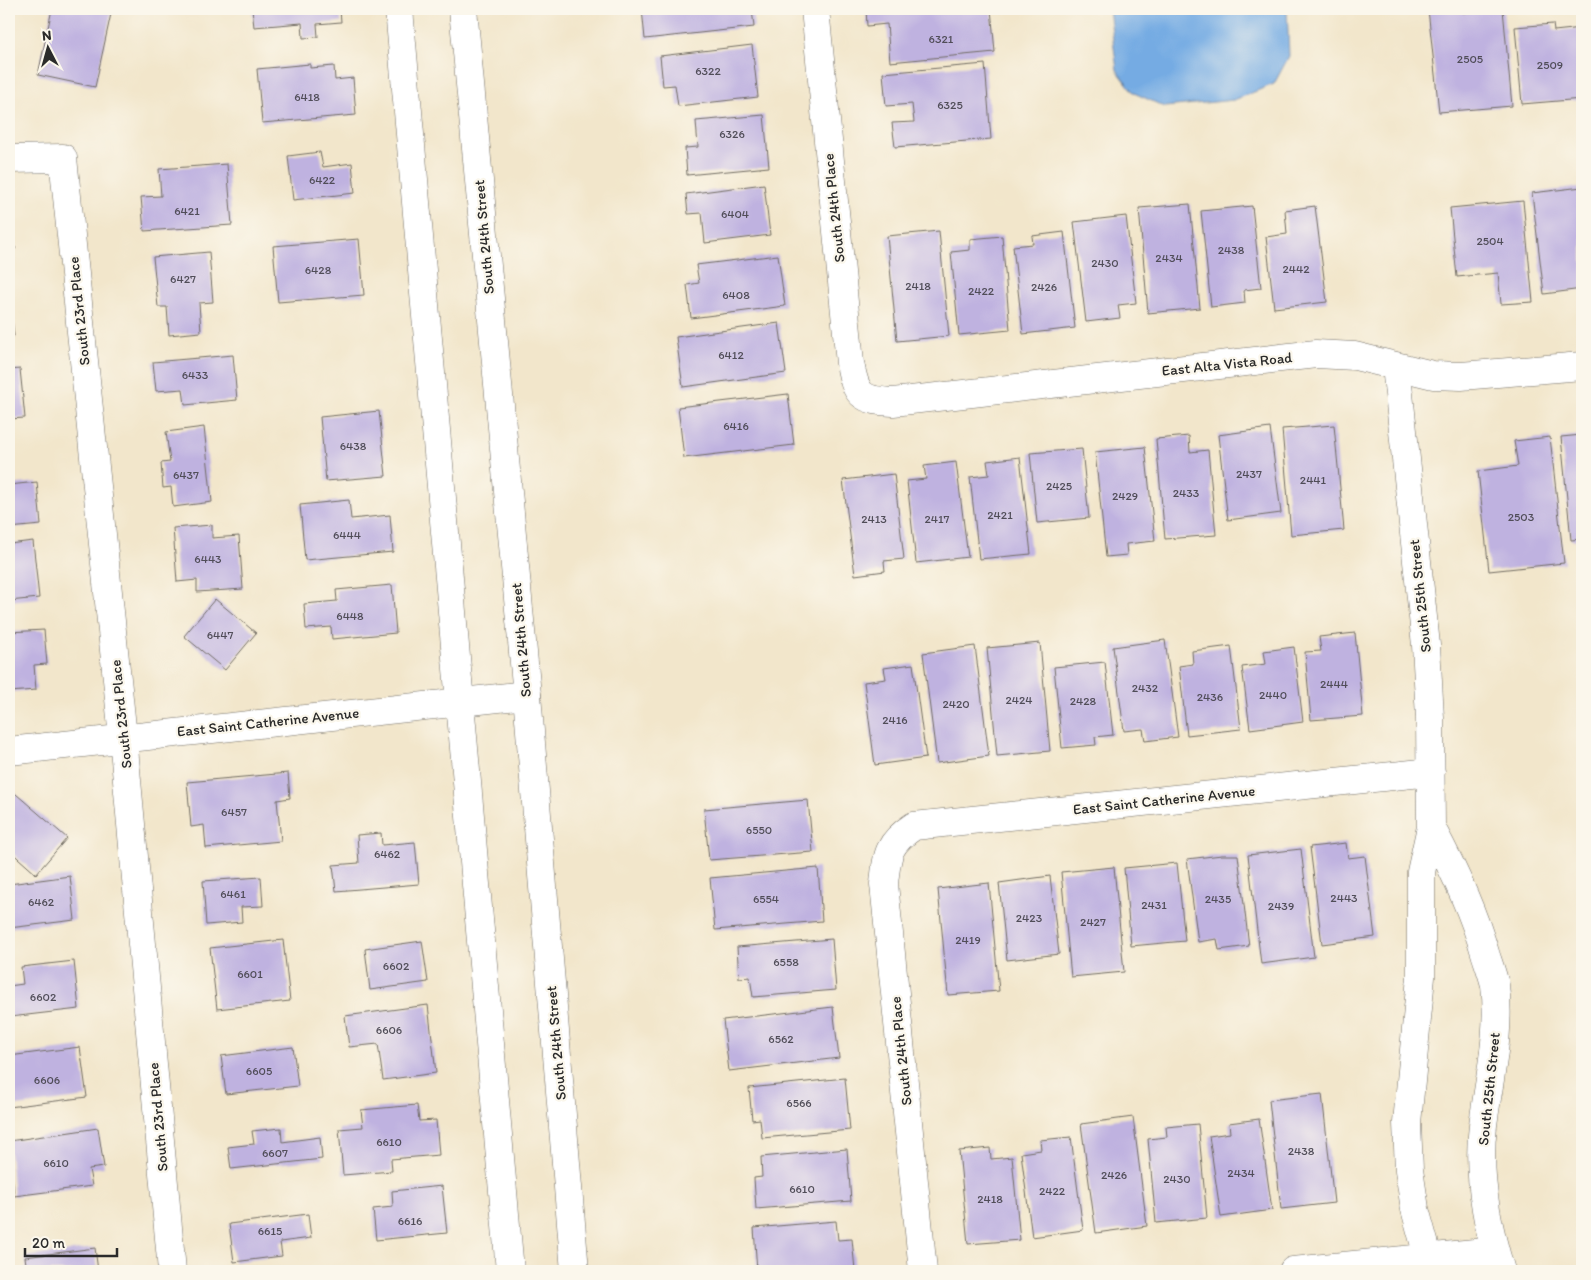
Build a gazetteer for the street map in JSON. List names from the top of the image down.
{
  "streets": {
    "street": [
      "South 24th Place",
      "South 24th Street",
      "South 23rd Place",
      "East Alta Vista Road",
      "South 25th Street",
      "East Saint Catherine Avenue"
    ]
  },
  "crossings": [
    ["South 24th Place", "East Alta Vista Road"],
    ["South 24th Place", "East Saint Catherine Avenue"],
    ["South 24th Street", "East Saint Catherine Avenue"],
    ["South 23rd Place", "East Saint Catherine Avenue"],
    ["East Alta Vista Road", "South 25th Street"],
    ["South 25th Street", "East Saint Catherine Avenue"]
  ],
  "house_numbers": [
    "6321",
    "2505",
    "2509",
    "6322",
    "6418",
    "6325",
    "6326",
    "6422",
    "6421",
    "6404",
    "2504",
    "2438",
    "2434",
    "2430",
    "2442",
    "6428",
    "6427",
    "2418",
    "2426",
    "2422",
    "6408",
    "6412",
    "6433",
    "6416",
    "6438",
    "2437",
    "6437",
    "2441",
    "2425",
    "2433",
    "2429",
    "2421",
    "2503",
    "2413",
    "2417",
    "6444",
    "6443",
    "6448",
    "6447",
    "2444",
    "2432",
    "2440",
    "2436",
    "2424",
    "2428",
    "2420",
    "2416",
    "6457",
    "6550",
    "6462",
    "6461",
    "2443",
    "6554",
    "2435",
    "6462",
    "2431",
    "2439",
    "2423",
    "2427",
    "2419",
    "6558",
    "6602",
    "6601",
    "6602",
    "6606",
    "6562",
    "6605",
    "6606",
    "6566",
    "6610",
    "2438",
    "6607",
    "6610",
    "2434",
    "2426",
    "2430",
    "6610",
    "2422",
    "2418",
    "6616",
    "6615"
  ],
  "scale_bar": "20 m",
  "north": "top"
}
